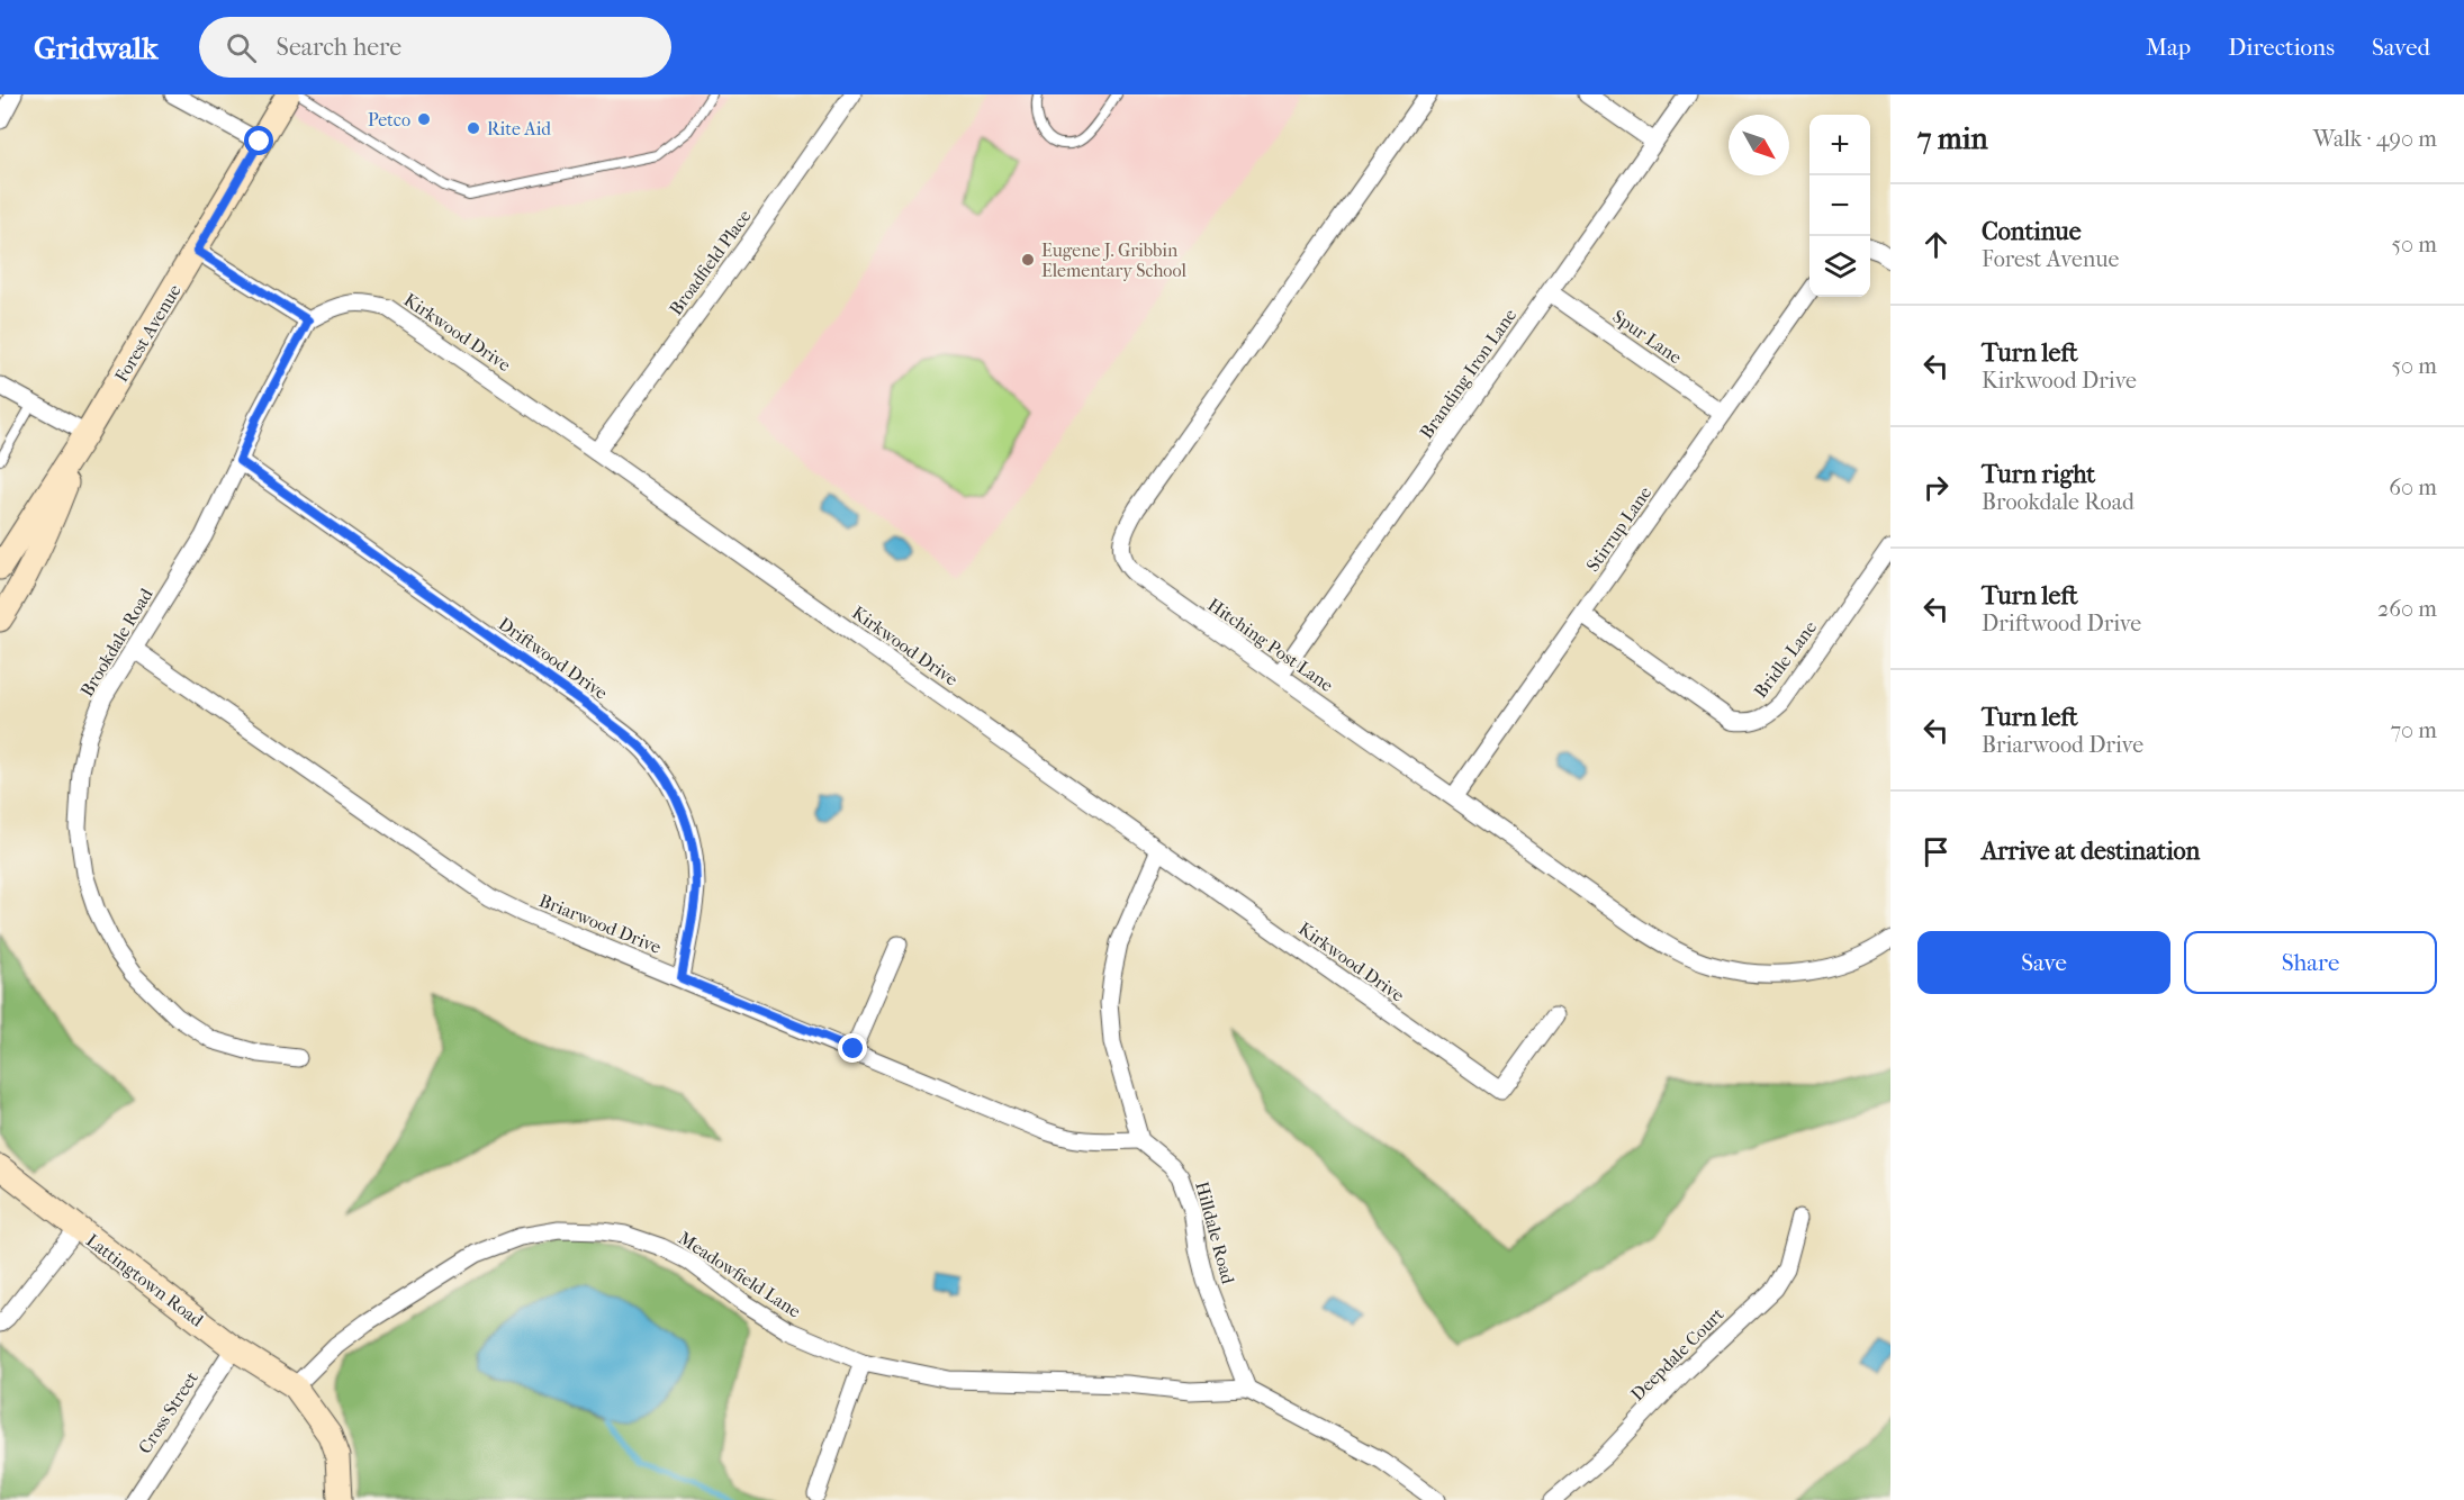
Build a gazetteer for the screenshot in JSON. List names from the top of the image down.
{
  "streets": {
    "main road": ["Forest Avenue", "Lattingtown Road"],
    "street": [
      "Broadfield Place",
      "Kirkwood Drive",
      "Spur Lane",
      "Branding Iron Lane",
      "Stirrup Lane",
      "Brookdale Road",
      "Hitching Post Lane",
      "Driftwood Drive",
      "Bridle Lane",
      "Briarwood Drive",
      "Hilldale Road",
      "Meadowfield Lane",
      "Deepdale Court",
      "Cross Street"
    ]
  },
  "crossings": [
    ["Broadfield Place", "Kirkwood Drive"],
    ["Kirkwood Drive", "Brookdale Road"],
    ["Spur Lane", "Branding Iron Lane"],
    ["Spur Lane", "Stirrup Lane"],
    ["Branding Iron Lane", "Hitching Post Lane"],
    ["Stirrup Lane", "Hitching Post Lane"],
    ["Stirrup Lane", "Bridle Lane"],
    ["Brookdale Road", "Driftwood Drive"],
    ["Brookdale Road", "Briarwood Drive"],
    ["Driftwood Drive", "Briarwood Drive"],
    ["Briarwood Drive", "Hilldale Road"],
    ["Hilldale Road", "Meadowfield Lane"],
    ["Meadowfield Lane", "Lattingtown Road"],
    ["Lattingtown Road", "Cross Street"]
  ],
  "places": ["Petco", "Rite Aid", "Eugene J. Gribbin Elementary School"],
  "north": "bottom right",
  "page": {
    "header": "Gridwalk",
    "search": "Search here",
    "nav": ["Map", "Directions", "Saved"],
    "heading": ["7 min", "Walk · 490 m"],
    "map_buttons": ["+", "−"],
    "list": [
      ["Continue", "Forest Avenue", "50 m"],
      ["Turn left", "Kirkwood Drive", "50 m"],
      ["Turn right", "Brookdale Road", "60 m"],
      ["Turn left", "Driftwood Drive", "260 m"],
      ["Turn left", "Briarwood Drive", "70 m"],
      "Arrive at destination"
    ],
    "buttons": ["Save", "Share"]
  }
}
